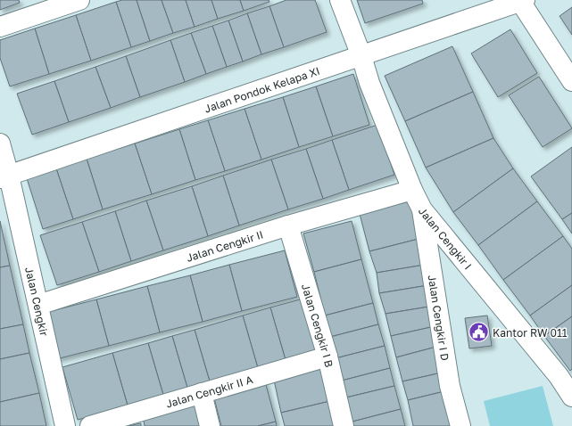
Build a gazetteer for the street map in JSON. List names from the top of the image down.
{
  "streets": {
    "street": [
      "Jalan Pondok Kelapa XI",
      "Jalan Cengkir I",
      "Jalan Cengkir II",
      "Jalan Cengkir",
      "Jalan Cengkir I D",
      "Jalan Cengkir I B",
      "Jalan Cengkir II A"
    ]
  },
  "crossings": [
    ["Jalan Pondok Kelapa XI", "Jalan Cengkir I"],
    ["Jalan Pondok Kelapa XI", "Jalan Cengkir"],
    ["Jalan Cengkir I", "Jalan Cengkir II"],
    ["Jalan Cengkir I", "Jalan Cengkir I D"],
    ["Jalan Cengkir II", "Jalan Cengkir"],
    ["Jalan Cengkir II", "Jalan Cengkir I B"],
    ["Jalan Cengkir I B", "Jalan Cengkir II A"]
  ],
  "places": {
    "public building": ["Kantor RW 011"]
  }
}
